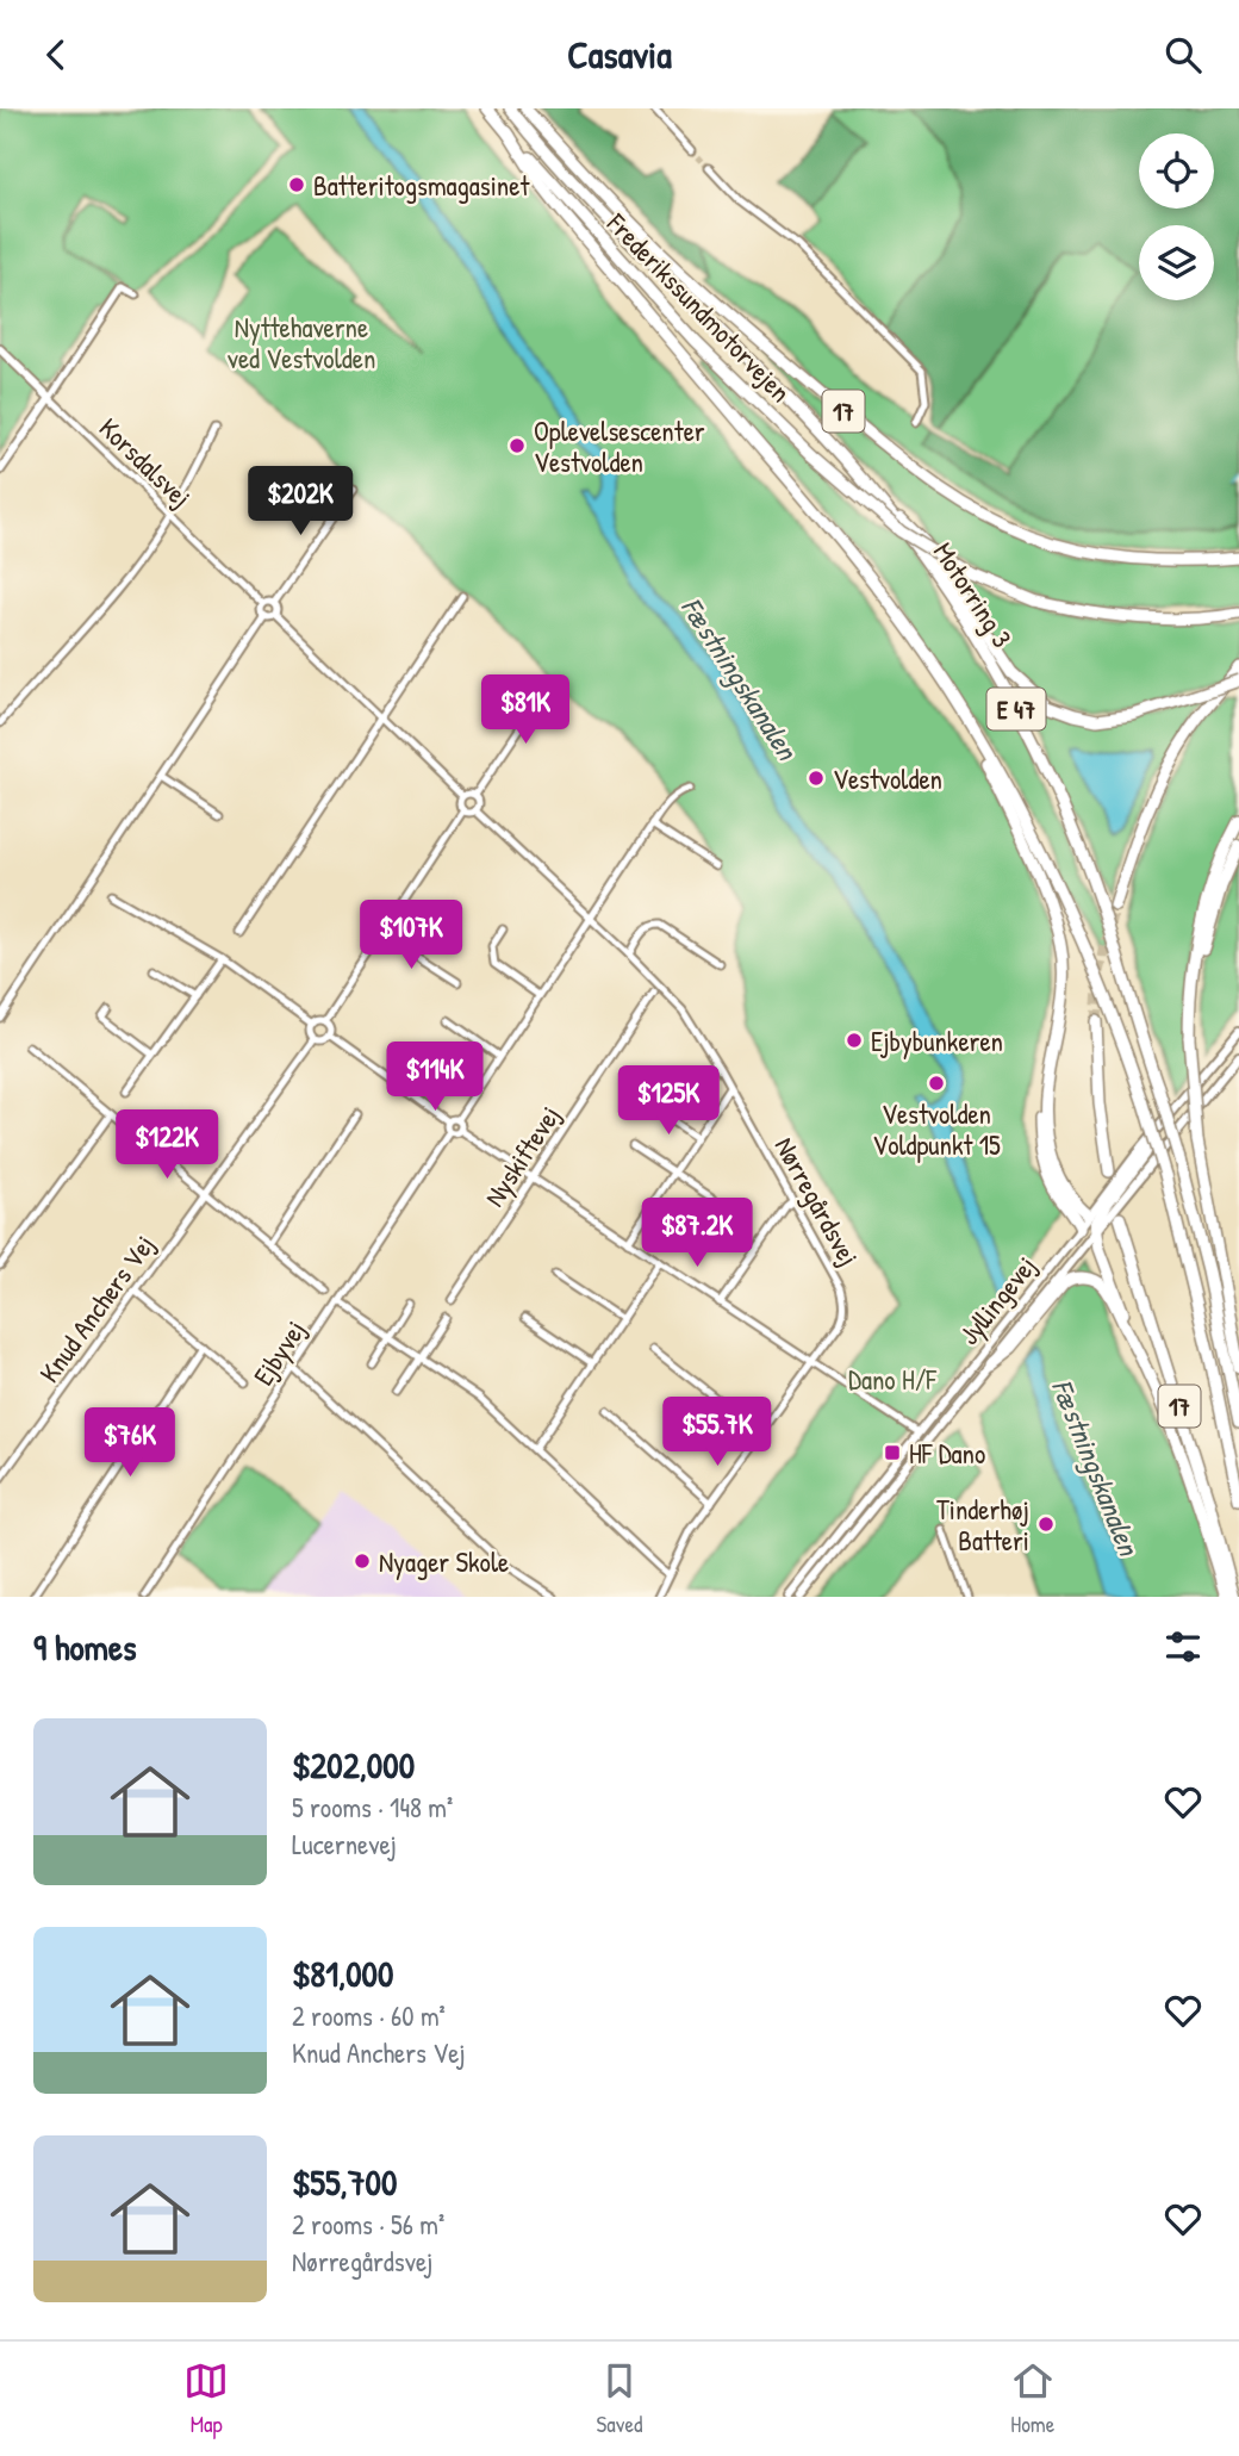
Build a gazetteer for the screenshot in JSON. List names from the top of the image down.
{
  "streets": {
    "highway": [
      "Frederikssundmotorvejen",
      "17",
      "Motorring 3",
      "E 47"
    ],
    "street": [
      "Korsdalsvej",
      "Nyskiftevej",
      "Nørregårdsvej",
      "Jyllingevej",
      "Knud Anchers Vej",
      "Ejbyvej"
    ]
  },
  "crossings": [
    ["Frederikssundmotorvejen", "E 47"],
    ["17", "Jyllingevej"]
  ],
  "water": ["Fæstningskanalen"],
  "parks": ["Nyttehaverne ved Vestvolden", "Dano H/F"],
  "places": {
    "other": [
      "Batteritogsmagasinet",
      "Oplevelsescenter Vestvolden",
      "Vestvolden",
      "Ejbybunkeren",
      "Vestvolden Voldpunkt 15",
      "Tinderhøj Batteri",
      "Nyager Skole"
    ],
    "transit": ["HF Dano"]
  },
  "page": {
    "header": "Casavia",
    "price": [
      "$202K",
      "$81K",
      "$107K",
      "$114K",
      "$125K",
      "$122K",
      "$87.2K",
      "$55.7K",
      "$76K"
    ],
    "heading": "9 homes",
    "list": [
      {
        "name": "$202,000",
        "note": "5 rooms · 148 m² · Lucernevej"
      },
      {
        "name": "$81,000",
        "note": "2 rooms · 60 m² · Knud Anchers Vej"
      },
      {
        "name": "$55,700",
        "note": "2 rooms · 56 m² · Nørregårdsvej"
      }
    ],
    "tabs": ["Map", "Saved", "Home"]
  }
}
